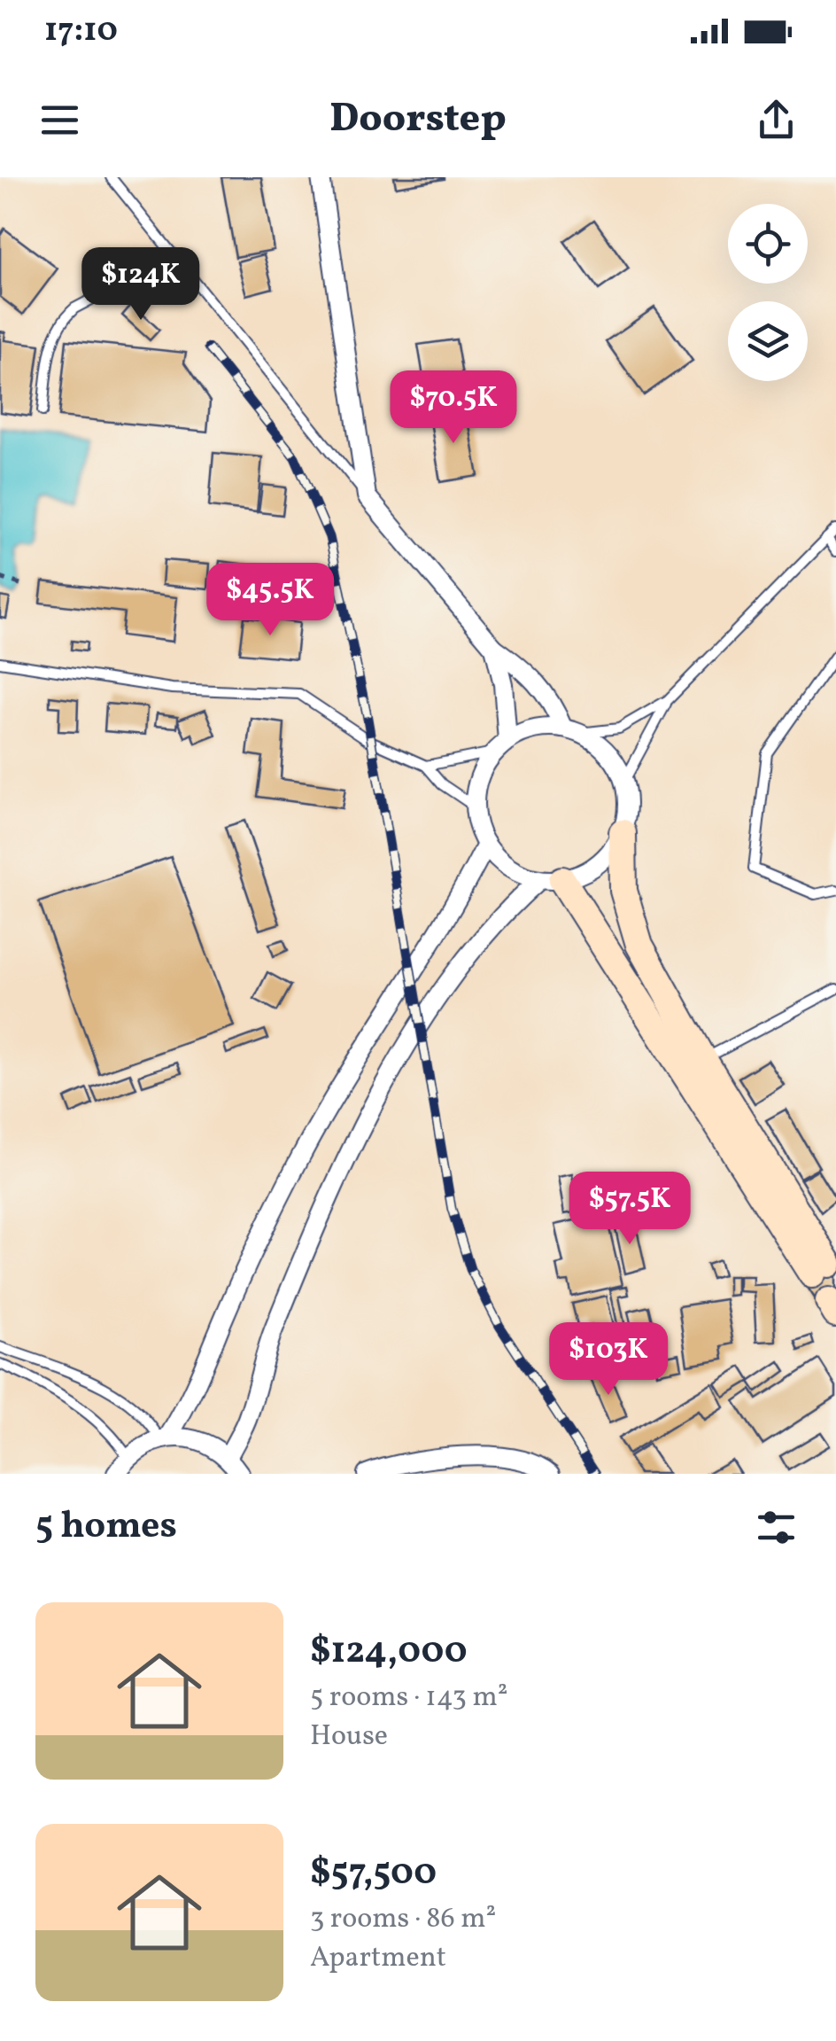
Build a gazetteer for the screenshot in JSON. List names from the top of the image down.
{
  "page": {
    "status": "17:10",
    "header": "Doorstep",
    "price": [
      "$124K",
      "$70.5K",
      "$45.5K",
      "$57.5K",
      "$103K"
    ],
    "heading": "5 homes",
    "list": [
      {
        "name": "$124,000",
        "note": "5 rooms · 143 m² · House"
      },
      {
        "name": "$57,500",
        "note": "3 rooms · 86 m² · Apartment"
      }
    ]
  }
}
